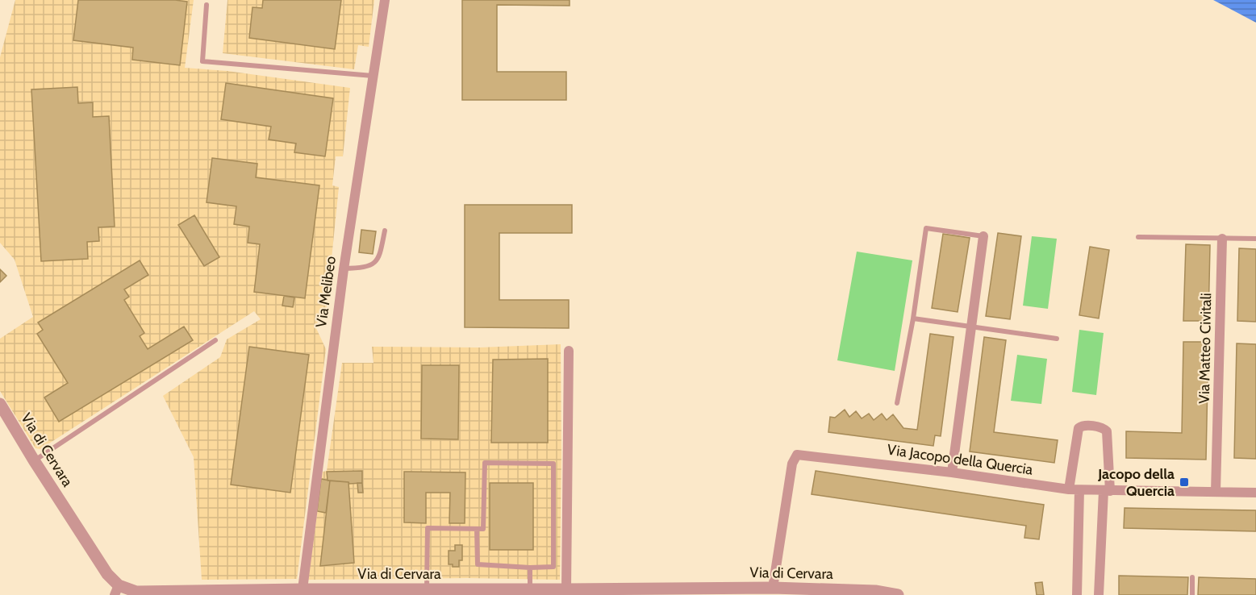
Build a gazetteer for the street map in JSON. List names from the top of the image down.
{
  "streets": {
    "street": [
      "Via Melibeo",
      "Via Matteo Civitali",
      "Via di Cervara",
      "Via Jacopo della Quercia"
    ]
  },
  "crossings": [
    ["Via Melibeo", "Via di Cervara"],
    ["Via Matteo Civitali", "Via Jacopo della Quercia"],
    ["Via di Cervara", "Via Jacopo della Quercia"]
  ],
  "places": {
    "transit": ["Jacopo della Quercia"]
  }
}
